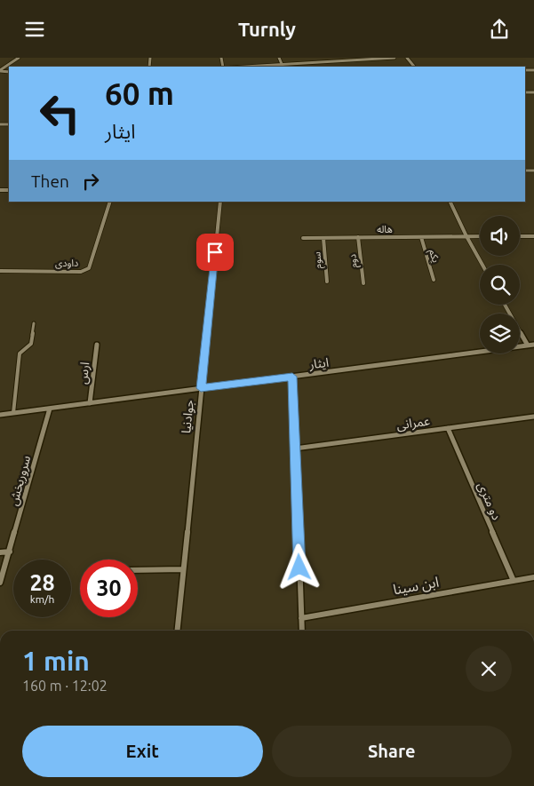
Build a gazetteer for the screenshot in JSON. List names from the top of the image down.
{
  "streets": {
    "street": [
      "هاله",
      "یکم",
      "سوم",
      "دوم",
      "داودی",
      "ایثار",
      "ارس",
      "جوادنیا",
      "عمرانی",
      "سروربخش",
      "دو متری",
      "ابن سینا"
    ]
  },
  "crossings": [
    ["هاله", "یکم"],
    ["هاله", "سوم"],
    ["هاله", "دوم"],
    ["ایثار", "ارس"],
    ["ایثار", "جوادنیا"],
    ["ایثار", "سروربخش"],
    ["عمرانی", "دو متری"],
    ["دو متری", "ابن سینا"]
  ],
  "page": {
    "header": "Turnly",
    "turn": ["60 m", "ایثار"],
    "then": "Then",
    "speed": "28 km/h",
    "limit": "30",
    "heading": ["1 min", "160 m · 12:02"],
    "buttons": ["Exit", "Share"]
  }
}
